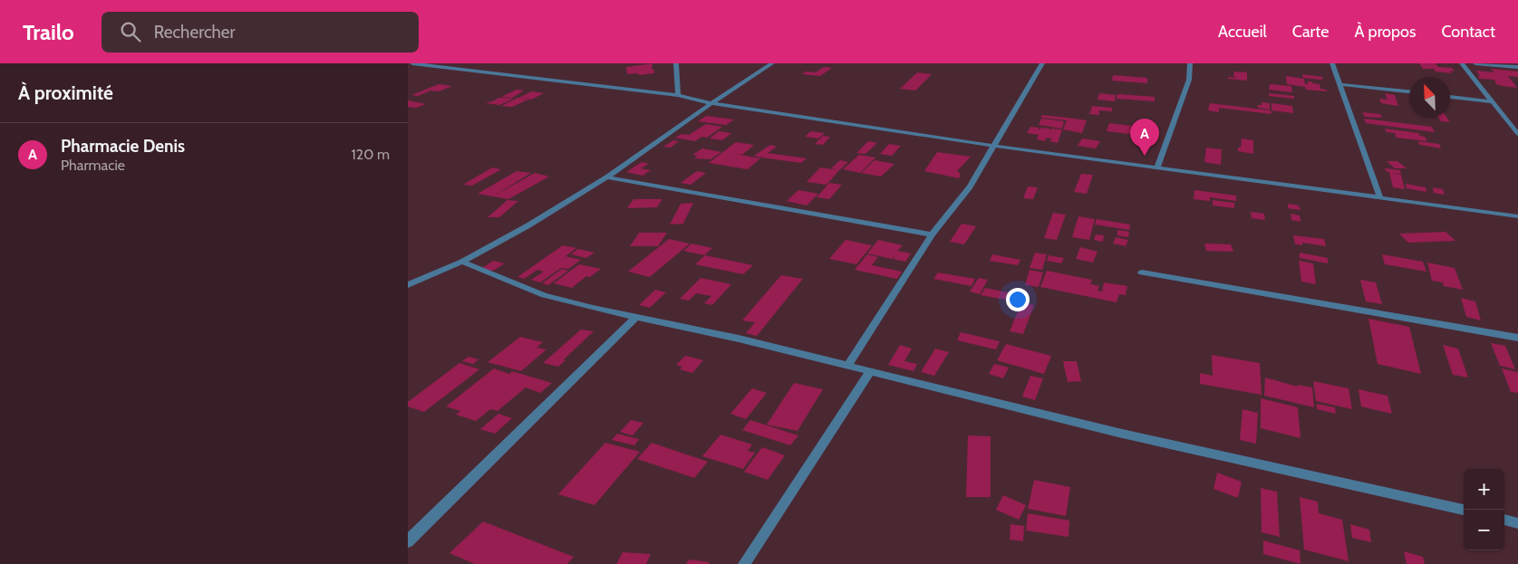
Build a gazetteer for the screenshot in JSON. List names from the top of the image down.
{
  "north": "top left",
  "page": {
    "header": "Trailo",
    "search": "Rechercher",
    "nav": [
      "Accueil",
      "Carte",
      "À propos",
      "Contact"
    ],
    "heading": "À proximité",
    "pins": "A",
    "list": [
      {
        "mark": "A",
        "name": "Pharmacie Denis",
        "note": "Pharmacie",
        "value": "120 m"
      }
    ],
    "map_buttons": ["+", "−"]
  }
}
